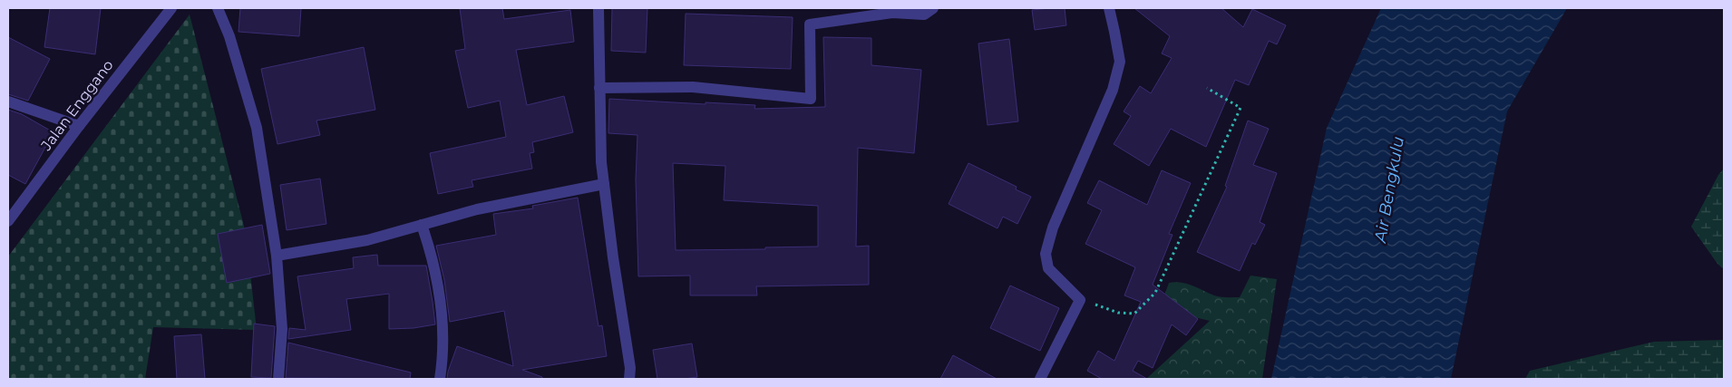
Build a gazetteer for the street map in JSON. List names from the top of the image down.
{
  "streets": {
    "street": ["Jalan Enggano"]
  },
  "water": ["Air Bengkulu"]
}
